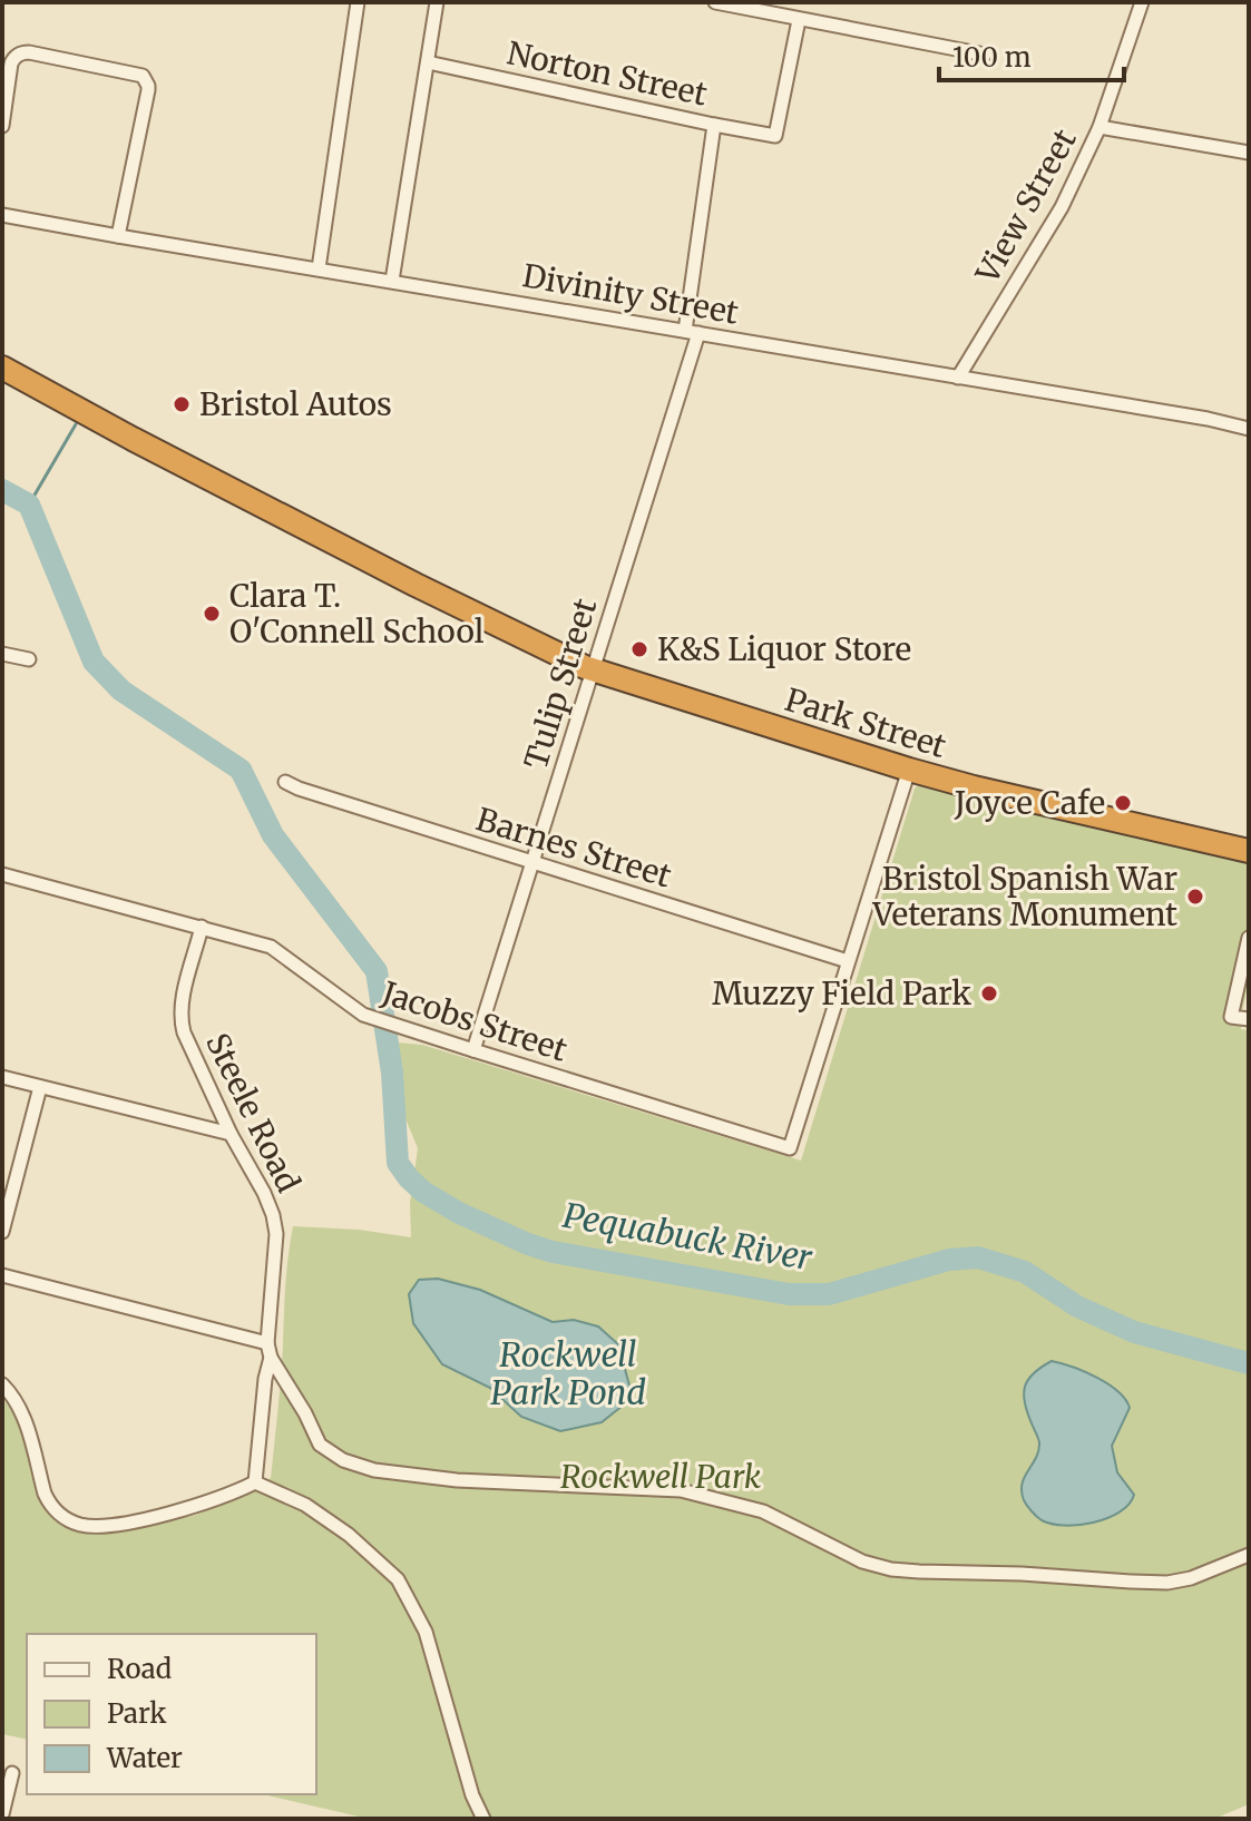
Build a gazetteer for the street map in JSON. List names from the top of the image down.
{
  "streets": {
    "highway": ["Park Street"],
    "street": [
      "Norton Street",
      "View Street",
      "Divinity Street",
      "Tulip Street",
      "Barnes Street",
      "Jacobs Street",
      "Steele Road"
    ]
  },
  "crossings": [
    ["Norton Street", "Tulip Street"],
    ["View Street", "Divinity Street"],
    ["Divinity Street", "Tulip Street"],
    ["Tulip Street", "Park Street"],
    ["Tulip Street", "Barnes Street"],
    ["Tulip Street", "Jacobs Street"],
    ["Barnes Street", "Jacobs Street"],
    ["Jacobs Street", "Steele Road"]
  ],
  "water": ["Pequabuck River", "Rockwell Park Pond"],
  "parks": ["Rockwell Park"],
  "places": [
    "Bristol Autos",
    "Clara T. O'Connell School",
    "K&S Liquor Store",
    "Joyce Cafe",
    "Bristol Spanish War Veterans Monument",
    "Muzzy Field Park"
  ],
  "legend": ["Road", "Park", "Water"],
  "scale_bar": "100 m"
}
